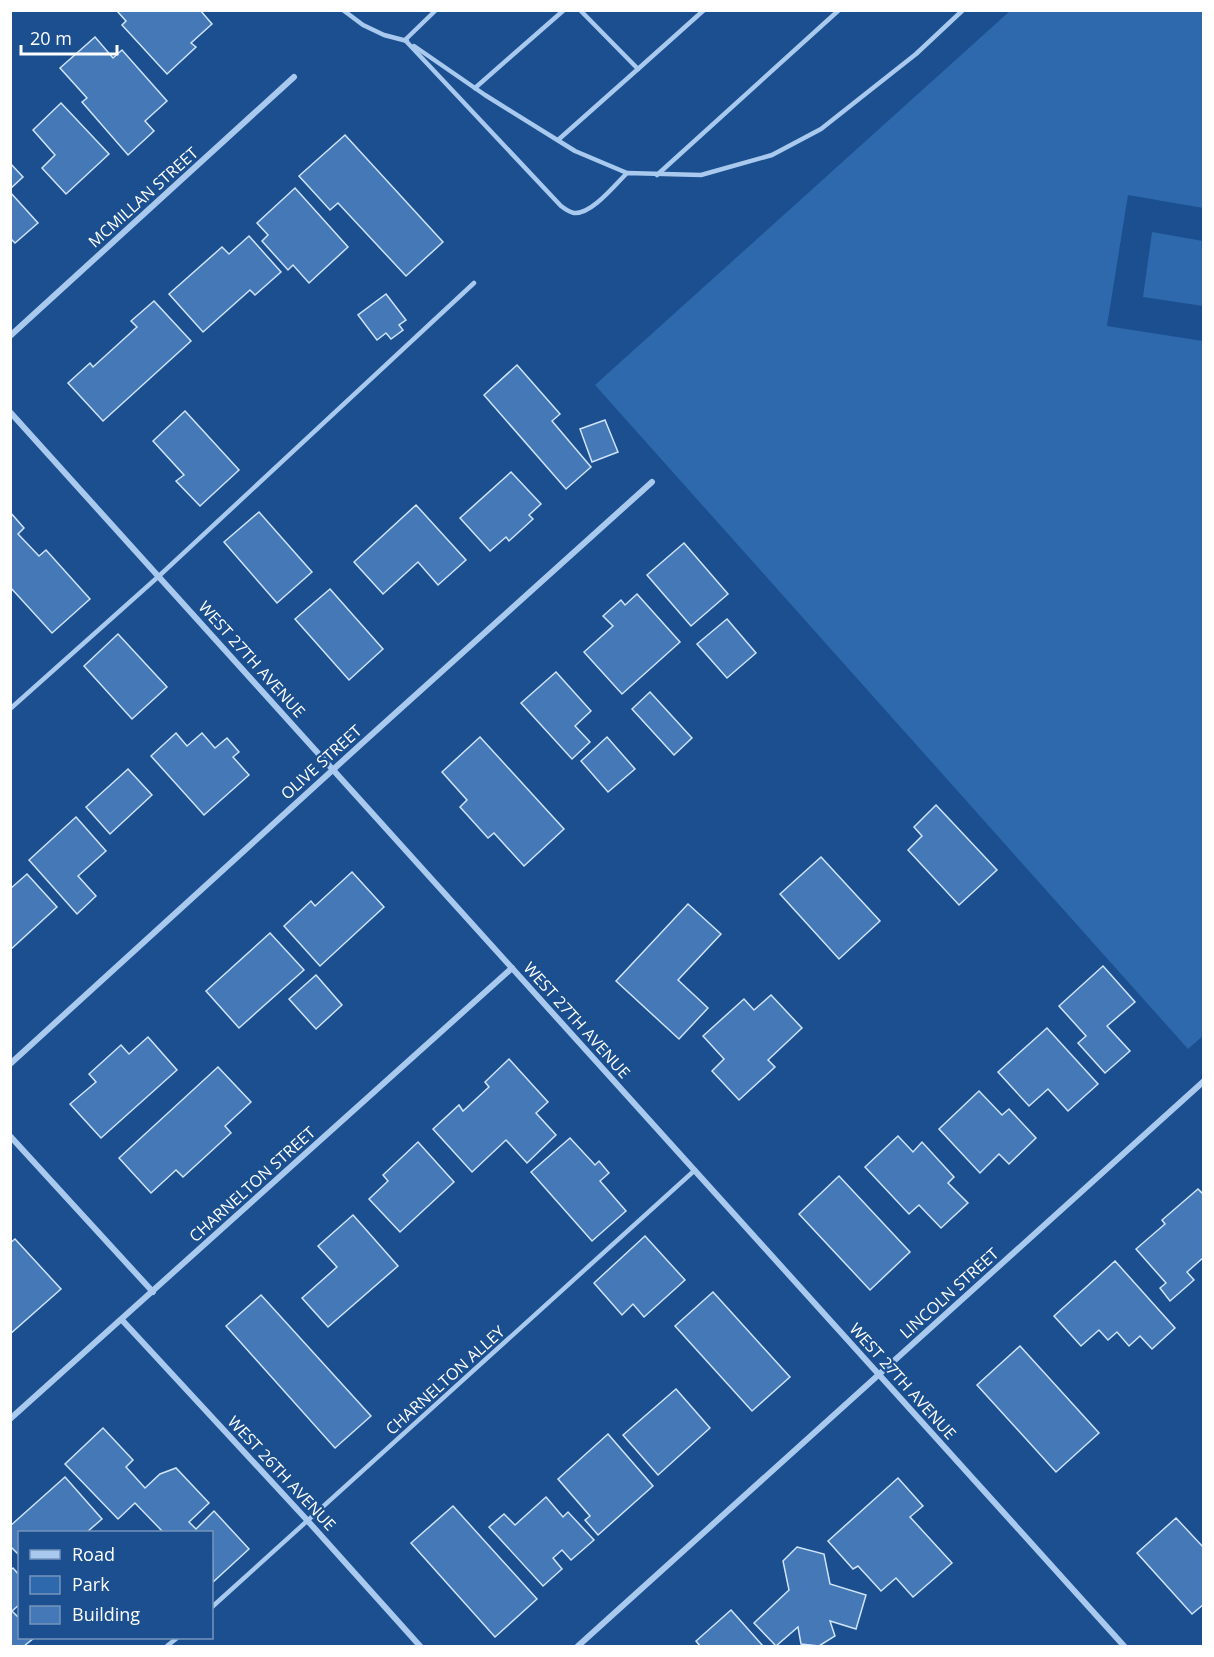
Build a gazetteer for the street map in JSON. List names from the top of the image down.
{
  "streets": {
    "street": [
      "MCMILLAN STREET",
      "WEST 27TH AVENUE",
      "OLIVE STREET",
      "CHARNELTON STREET",
      "LINCOLN STREET",
      "WEST 26TH AVENUE"
    ],
    "lane": ["CHARNELTON ALLEY"]
  },
  "crossings": [
    ["WEST 27TH AVENUE", "OLIVE STREET"],
    ["WEST 27TH AVENUE", "CHARNELTON STREET"],
    ["WEST 27TH AVENUE", "LINCOLN STREET"],
    ["WEST 27TH AVENUE", "CHARNELTON ALLEY"],
    ["CHARNELTON STREET", "WEST 26TH AVENUE"],
    ["CHARNELTON ALLEY", "WEST 26TH AVENUE"]
  ],
  "legend": ["Road", "Park", "Building"],
  "scale_bar": "20 m"
}
